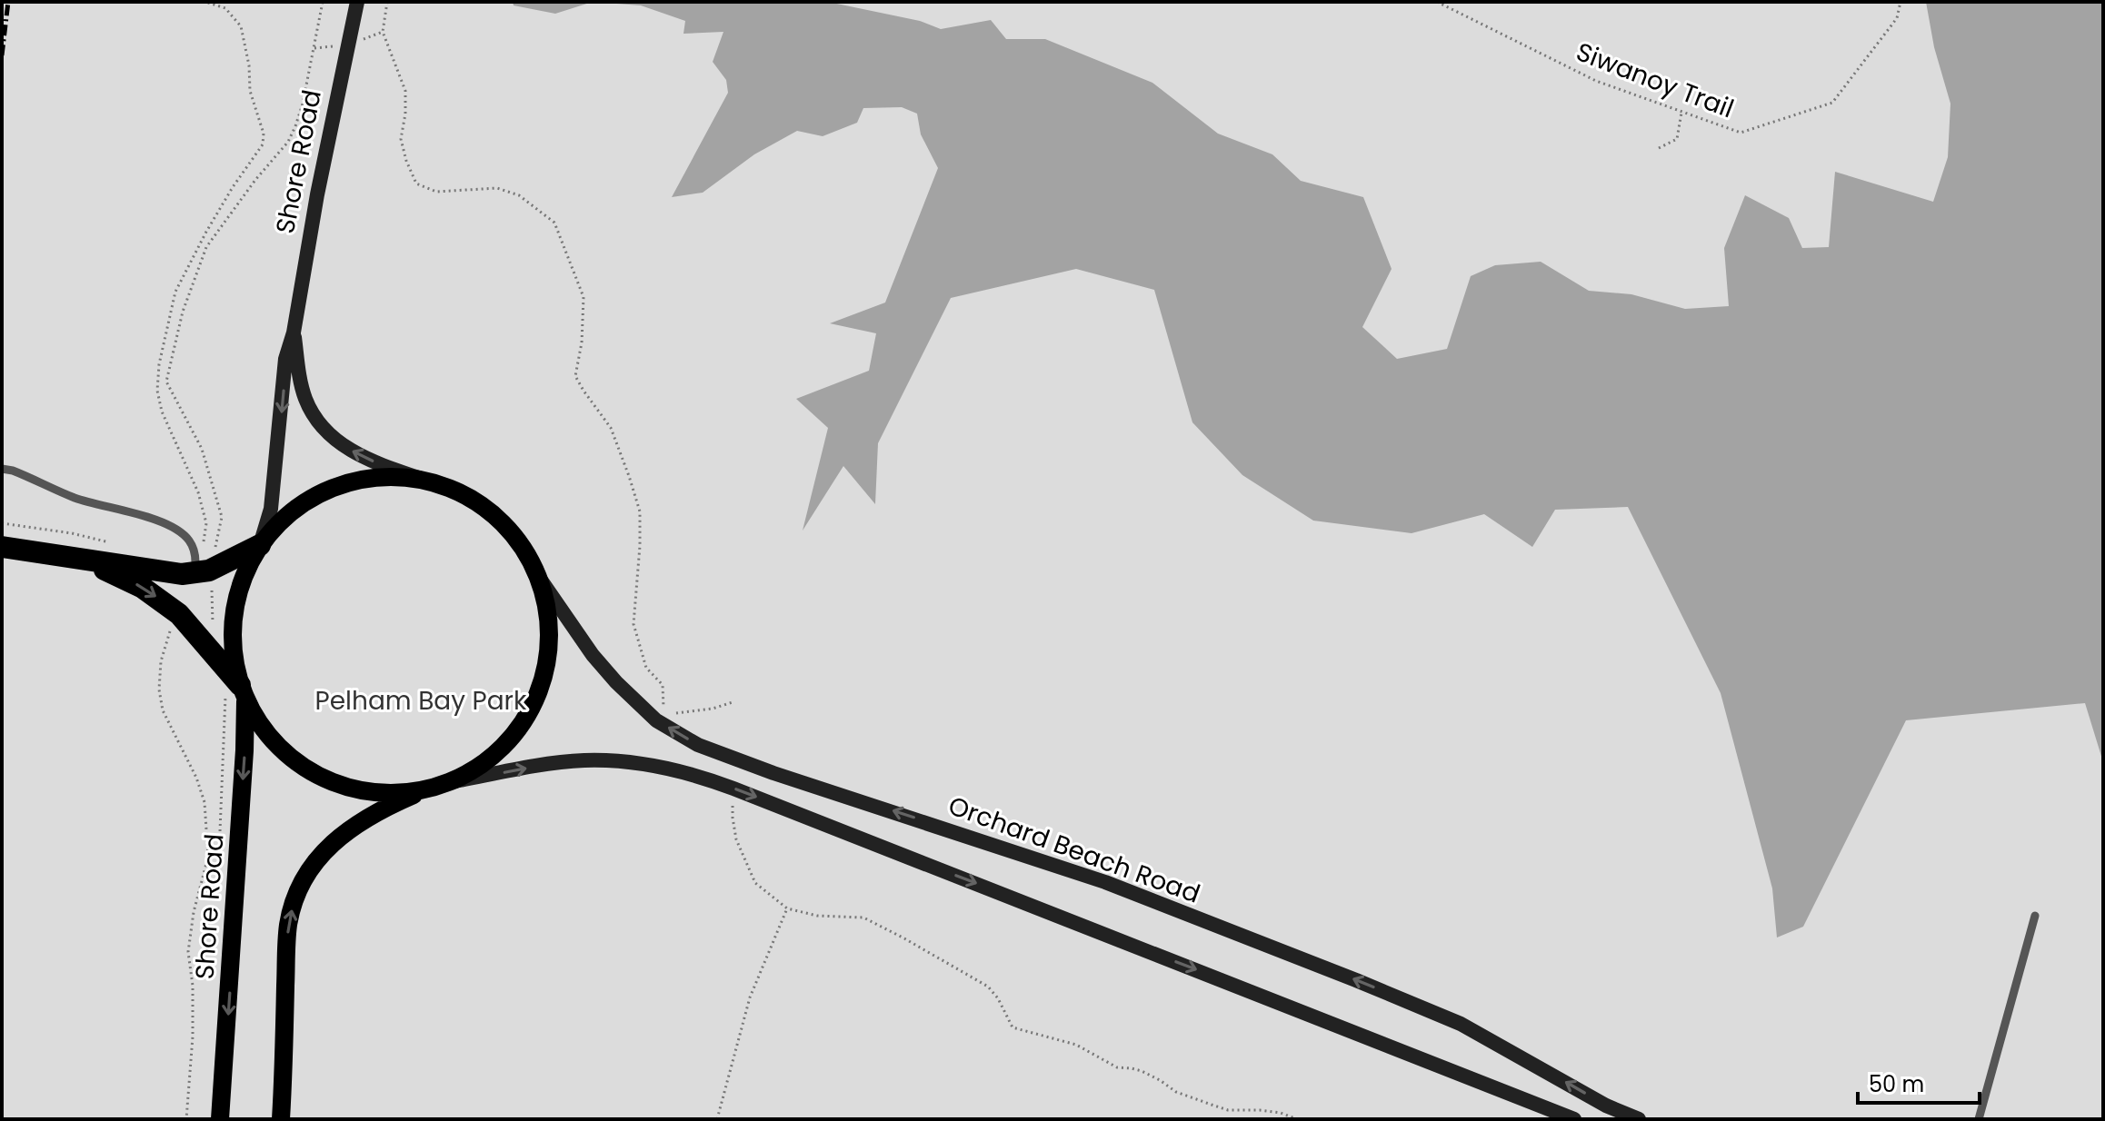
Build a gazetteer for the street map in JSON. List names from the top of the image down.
{
  "streets": {
    "main road": ["Shore Road"],
    "street": ["Orchard Beach Road"],
    "path": ["Siwanoy Trail"]
  },
  "parks": ["Pelham Bay Park"],
  "scale_bar": "50 m"
}
